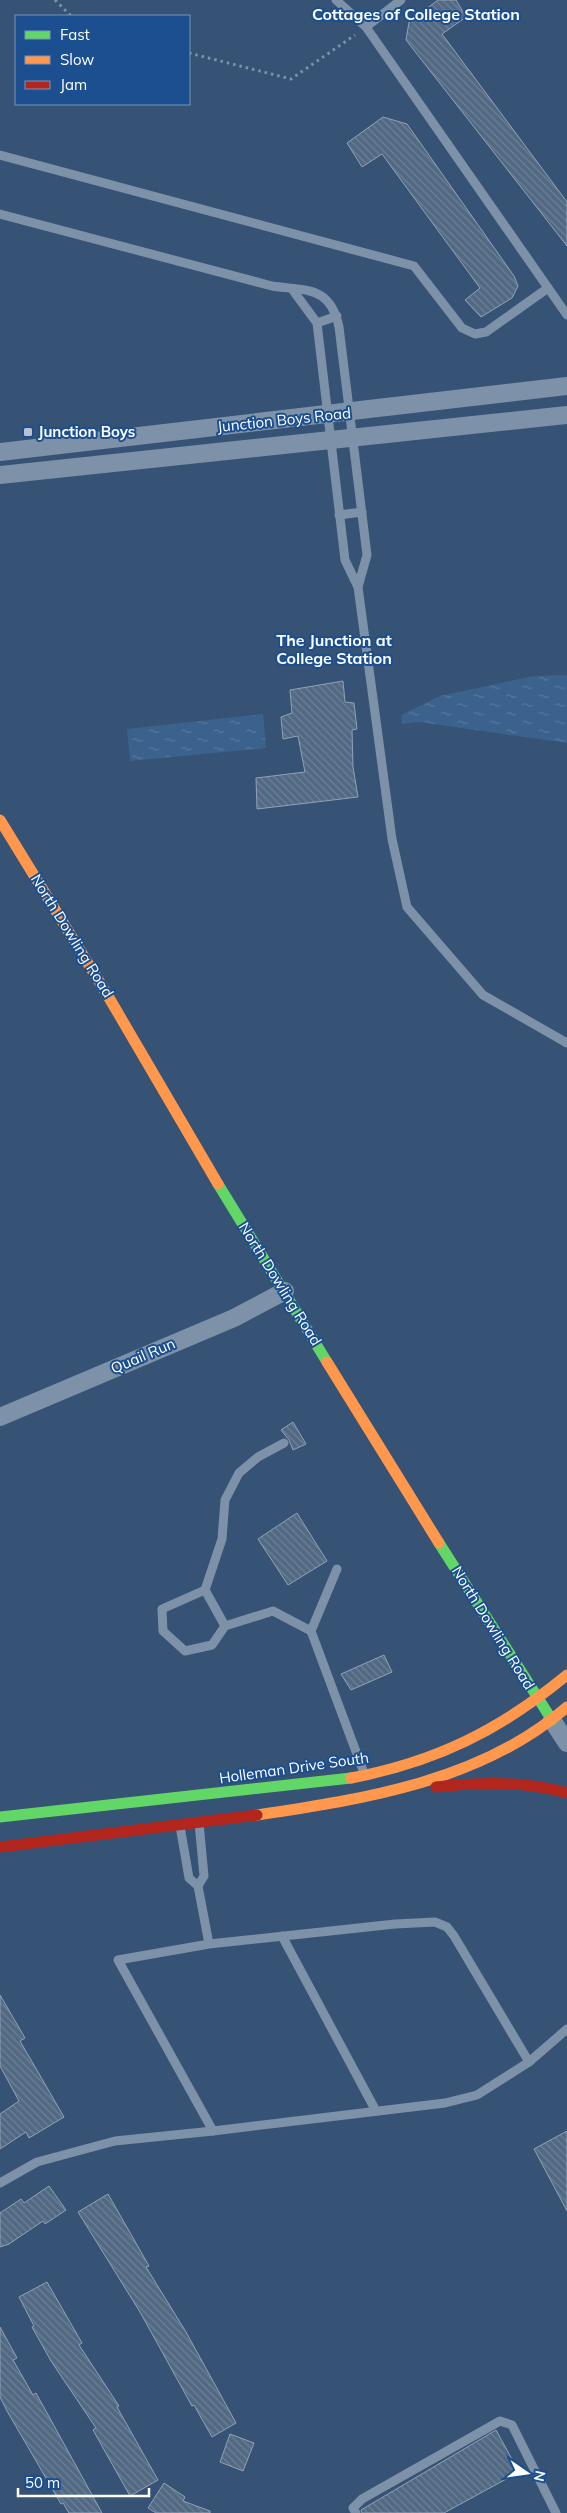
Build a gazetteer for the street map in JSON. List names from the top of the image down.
{
  "streets": {
    "street": [
      "Junction Boys Road",
      "North Dowling Road",
      "Quail Run",
      "Holleman Drive South"
    ]
  },
  "crossings": [
    ["North Dowling Road", "Quail Run"],
    ["North Dowling Road", "Holleman Drive South"]
  ],
  "districts": ["Cottages of College Station", "The Junction at College Station"],
  "places": {
    "transit": ["Junction Boys"]
  },
  "legend": ["Fast", "Slow", "Jam"],
  "scale_bar": "50 m",
  "north": "right"
}
